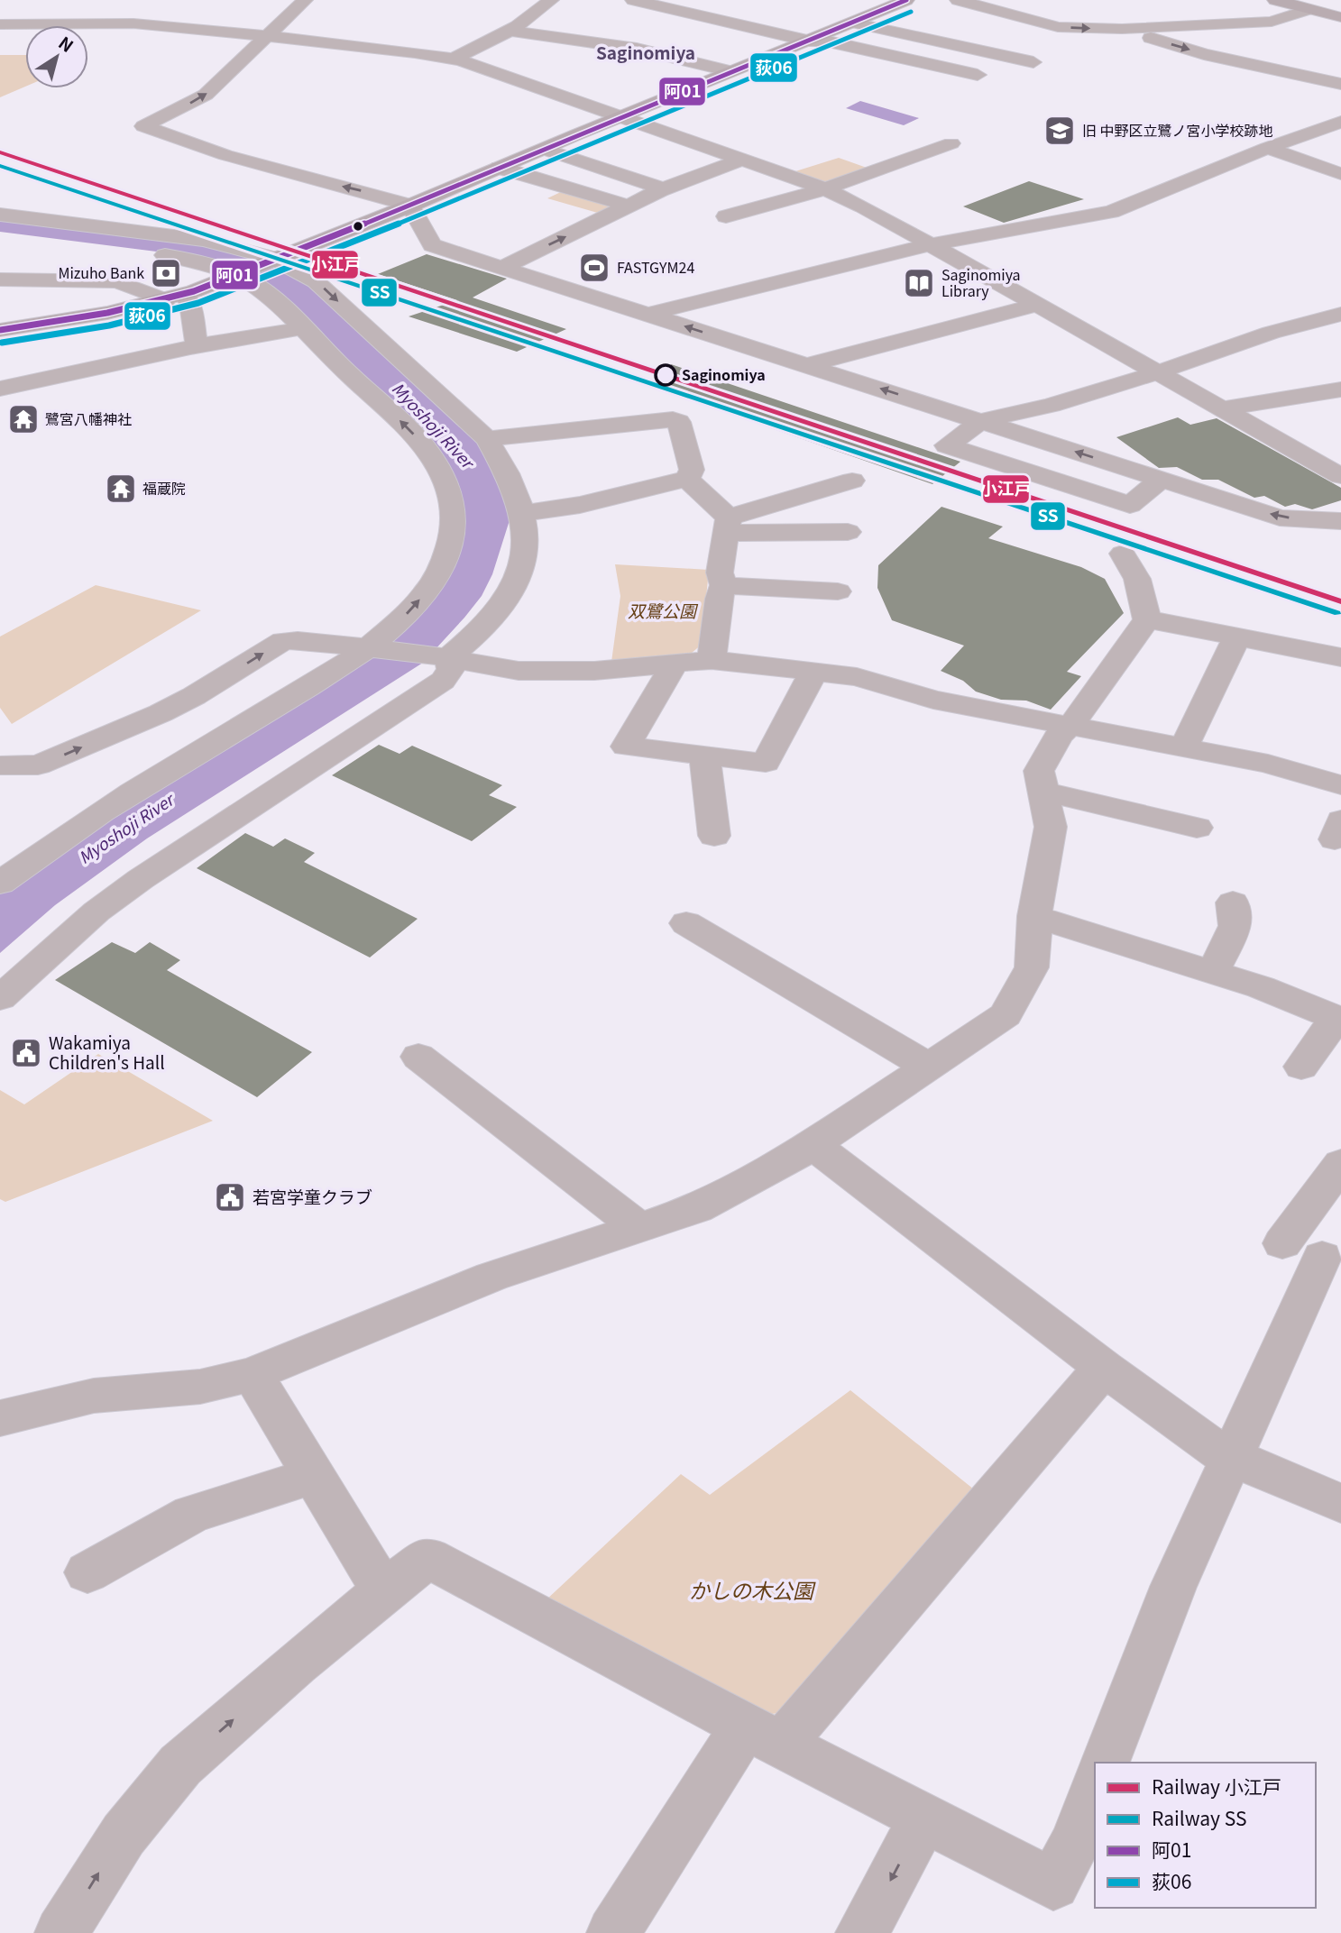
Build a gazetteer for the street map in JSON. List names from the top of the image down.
{
  "districts": ["Saginomiya"],
  "water": ["Myoshoji River"],
  "parks": ["双鷺公園", "かしの木公園"],
  "places": {
    "school or university": ["旧 中野区立鷺ノ宮小学校跡地"],
    "sports": ["FASTGYM24"],
    "bank": ["Mizuho Bank"],
    "library": ["Saginomiya Library"],
    "other": ["Saginomiya"],
    "temple": ["鷺宮八幡神社", "福蔵院"],
    "public building": ["Wakamiya Children's Hall", "若宮学童クラブ"]
  },
  "lines": [
    "transit line 阿01",
    "transit line 荻06",
    "rail line 小江戸",
    "rail line SS"
  ],
  "legend": [
    "Railway 小江戸",
    "Railway SS",
    "阿01",
    "荻06"
  ],
  "north": "top right"
}
